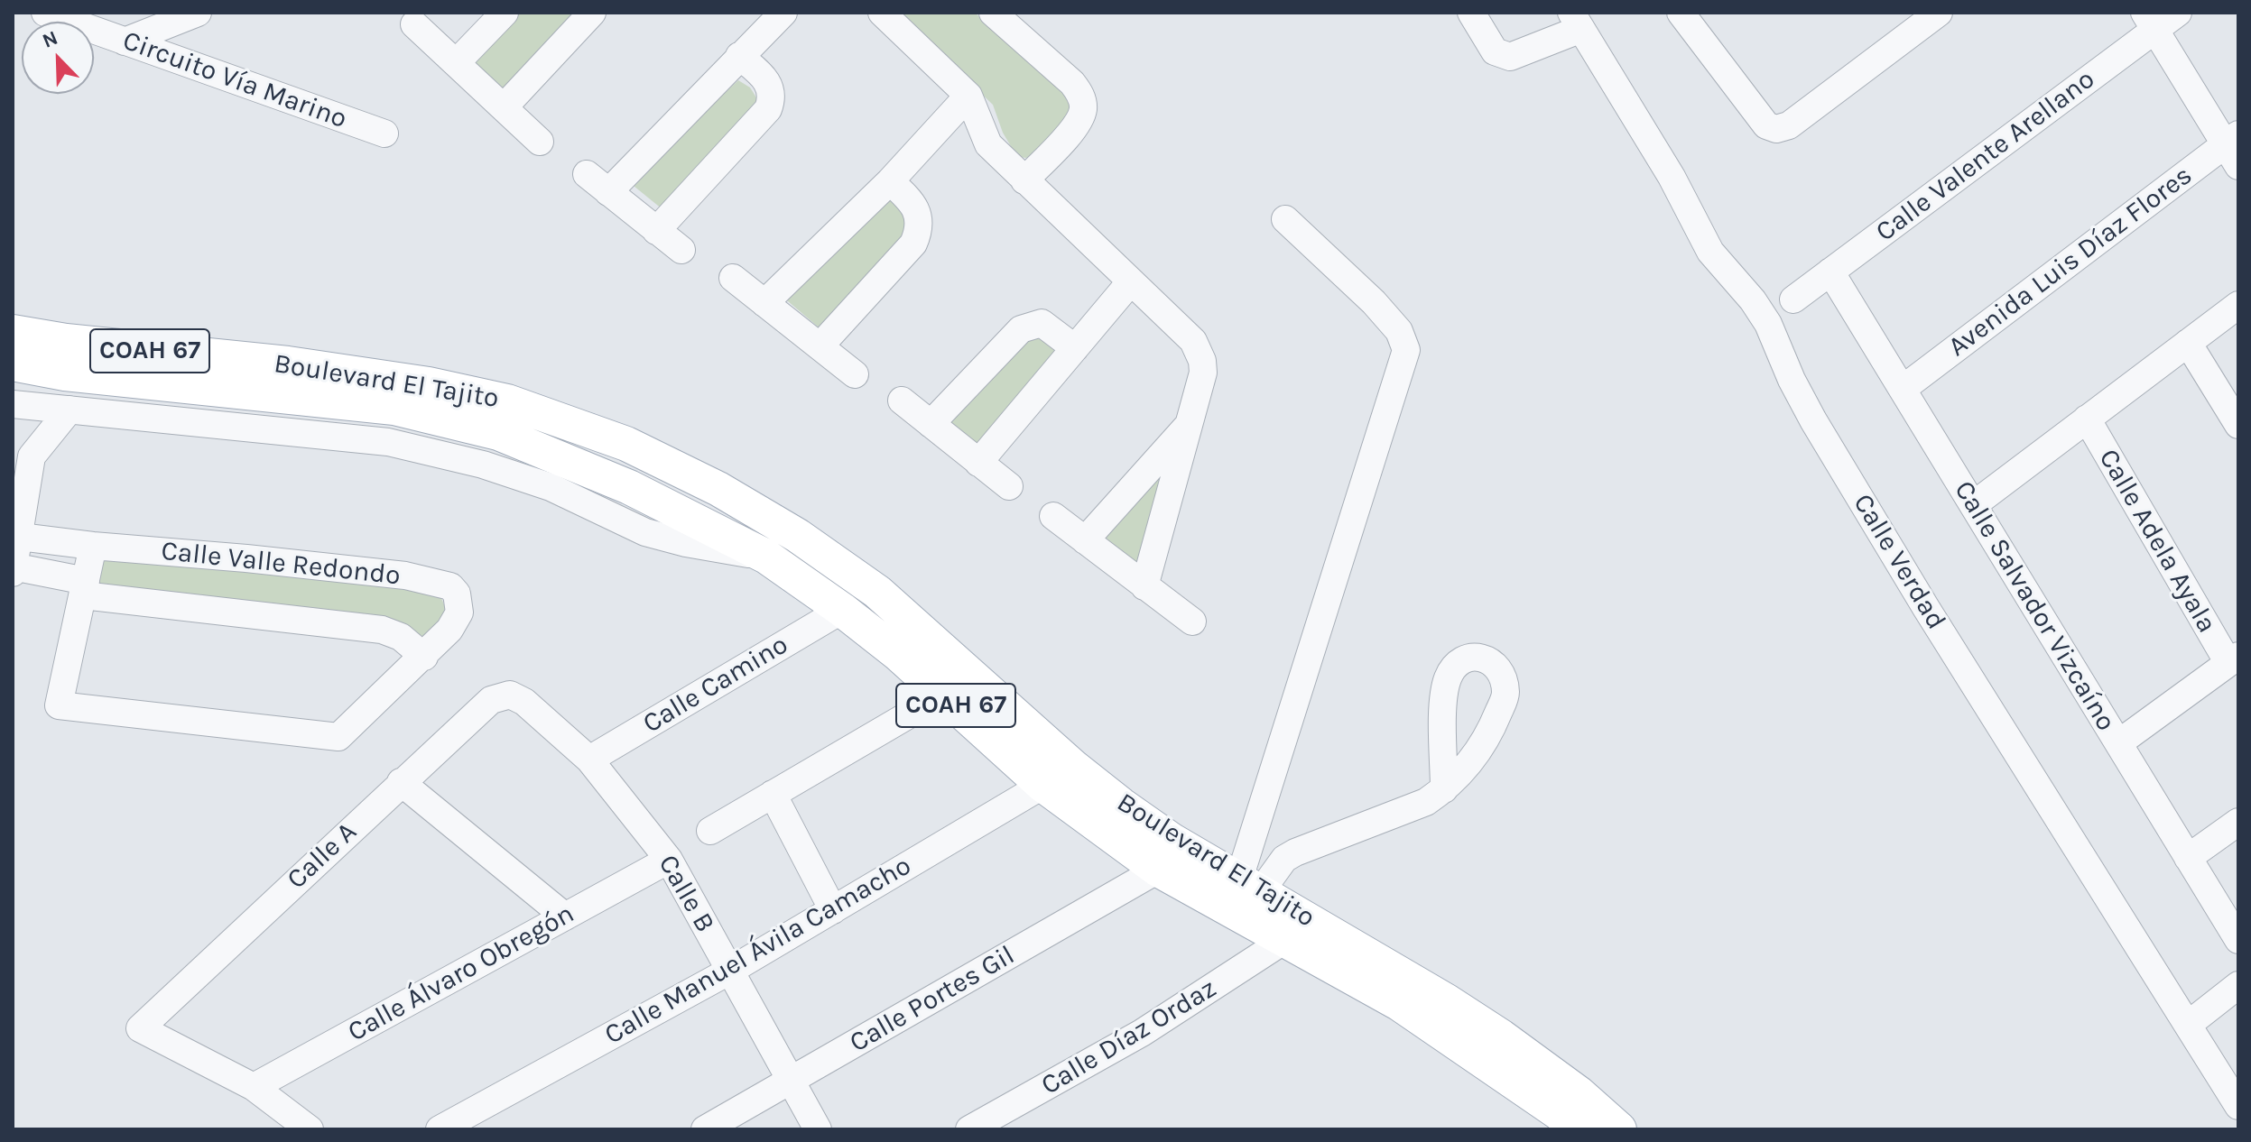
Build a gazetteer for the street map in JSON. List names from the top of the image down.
{
  "streets": {
    "main road": ["COAH 67", "Boulevard El Tajito"],
    "street": [
      "Circuito Vía Marino",
      "Calle Valente Arellano",
      "Avenida Luis Díaz Flores",
      "Calle Adela Ayala",
      "Calle Verdad",
      "Calle Valle Redondo",
      "Calle Salvador Vizcaíno",
      "Calle Camino",
      "Calle A",
      "Calle B",
      "Calle Manuel Ávila Camacho",
      "Calle Álvaro Obregón",
      "Calle Portes Gil",
      "Calle Díaz Ordaz"
    ]
  },
  "crossings": [
    ["Calle Valente Arellano", "Calle Salvador Vizcaíno"],
    ["Avenida Luis Díaz Flores", "Calle Salvador Vizcaíno"],
    ["Boulevard El Tajito", "Calle Camino"],
    ["Boulevard El Tajito", "Calle Manuel Ávila Camacho"],
    ["Boulevard El Tajito", "Calle Portes Gil"],
    ["Boulevard El Tajito", "Calle Díaz Ordaz"],
    ["Calle Camino", "Calle B"],
    ["Calle A", "Calle B"],
    ["Calle A", "Calle Álvaro Obregón"],
    ["Calle B", "Calle Manuel Ávila Camacho"],
    ["Calle B", "Calle Álvaro Obregón"],
    ["Calle B", "Calle Portes Gil"]
  ],
  "north": "top left"
}
